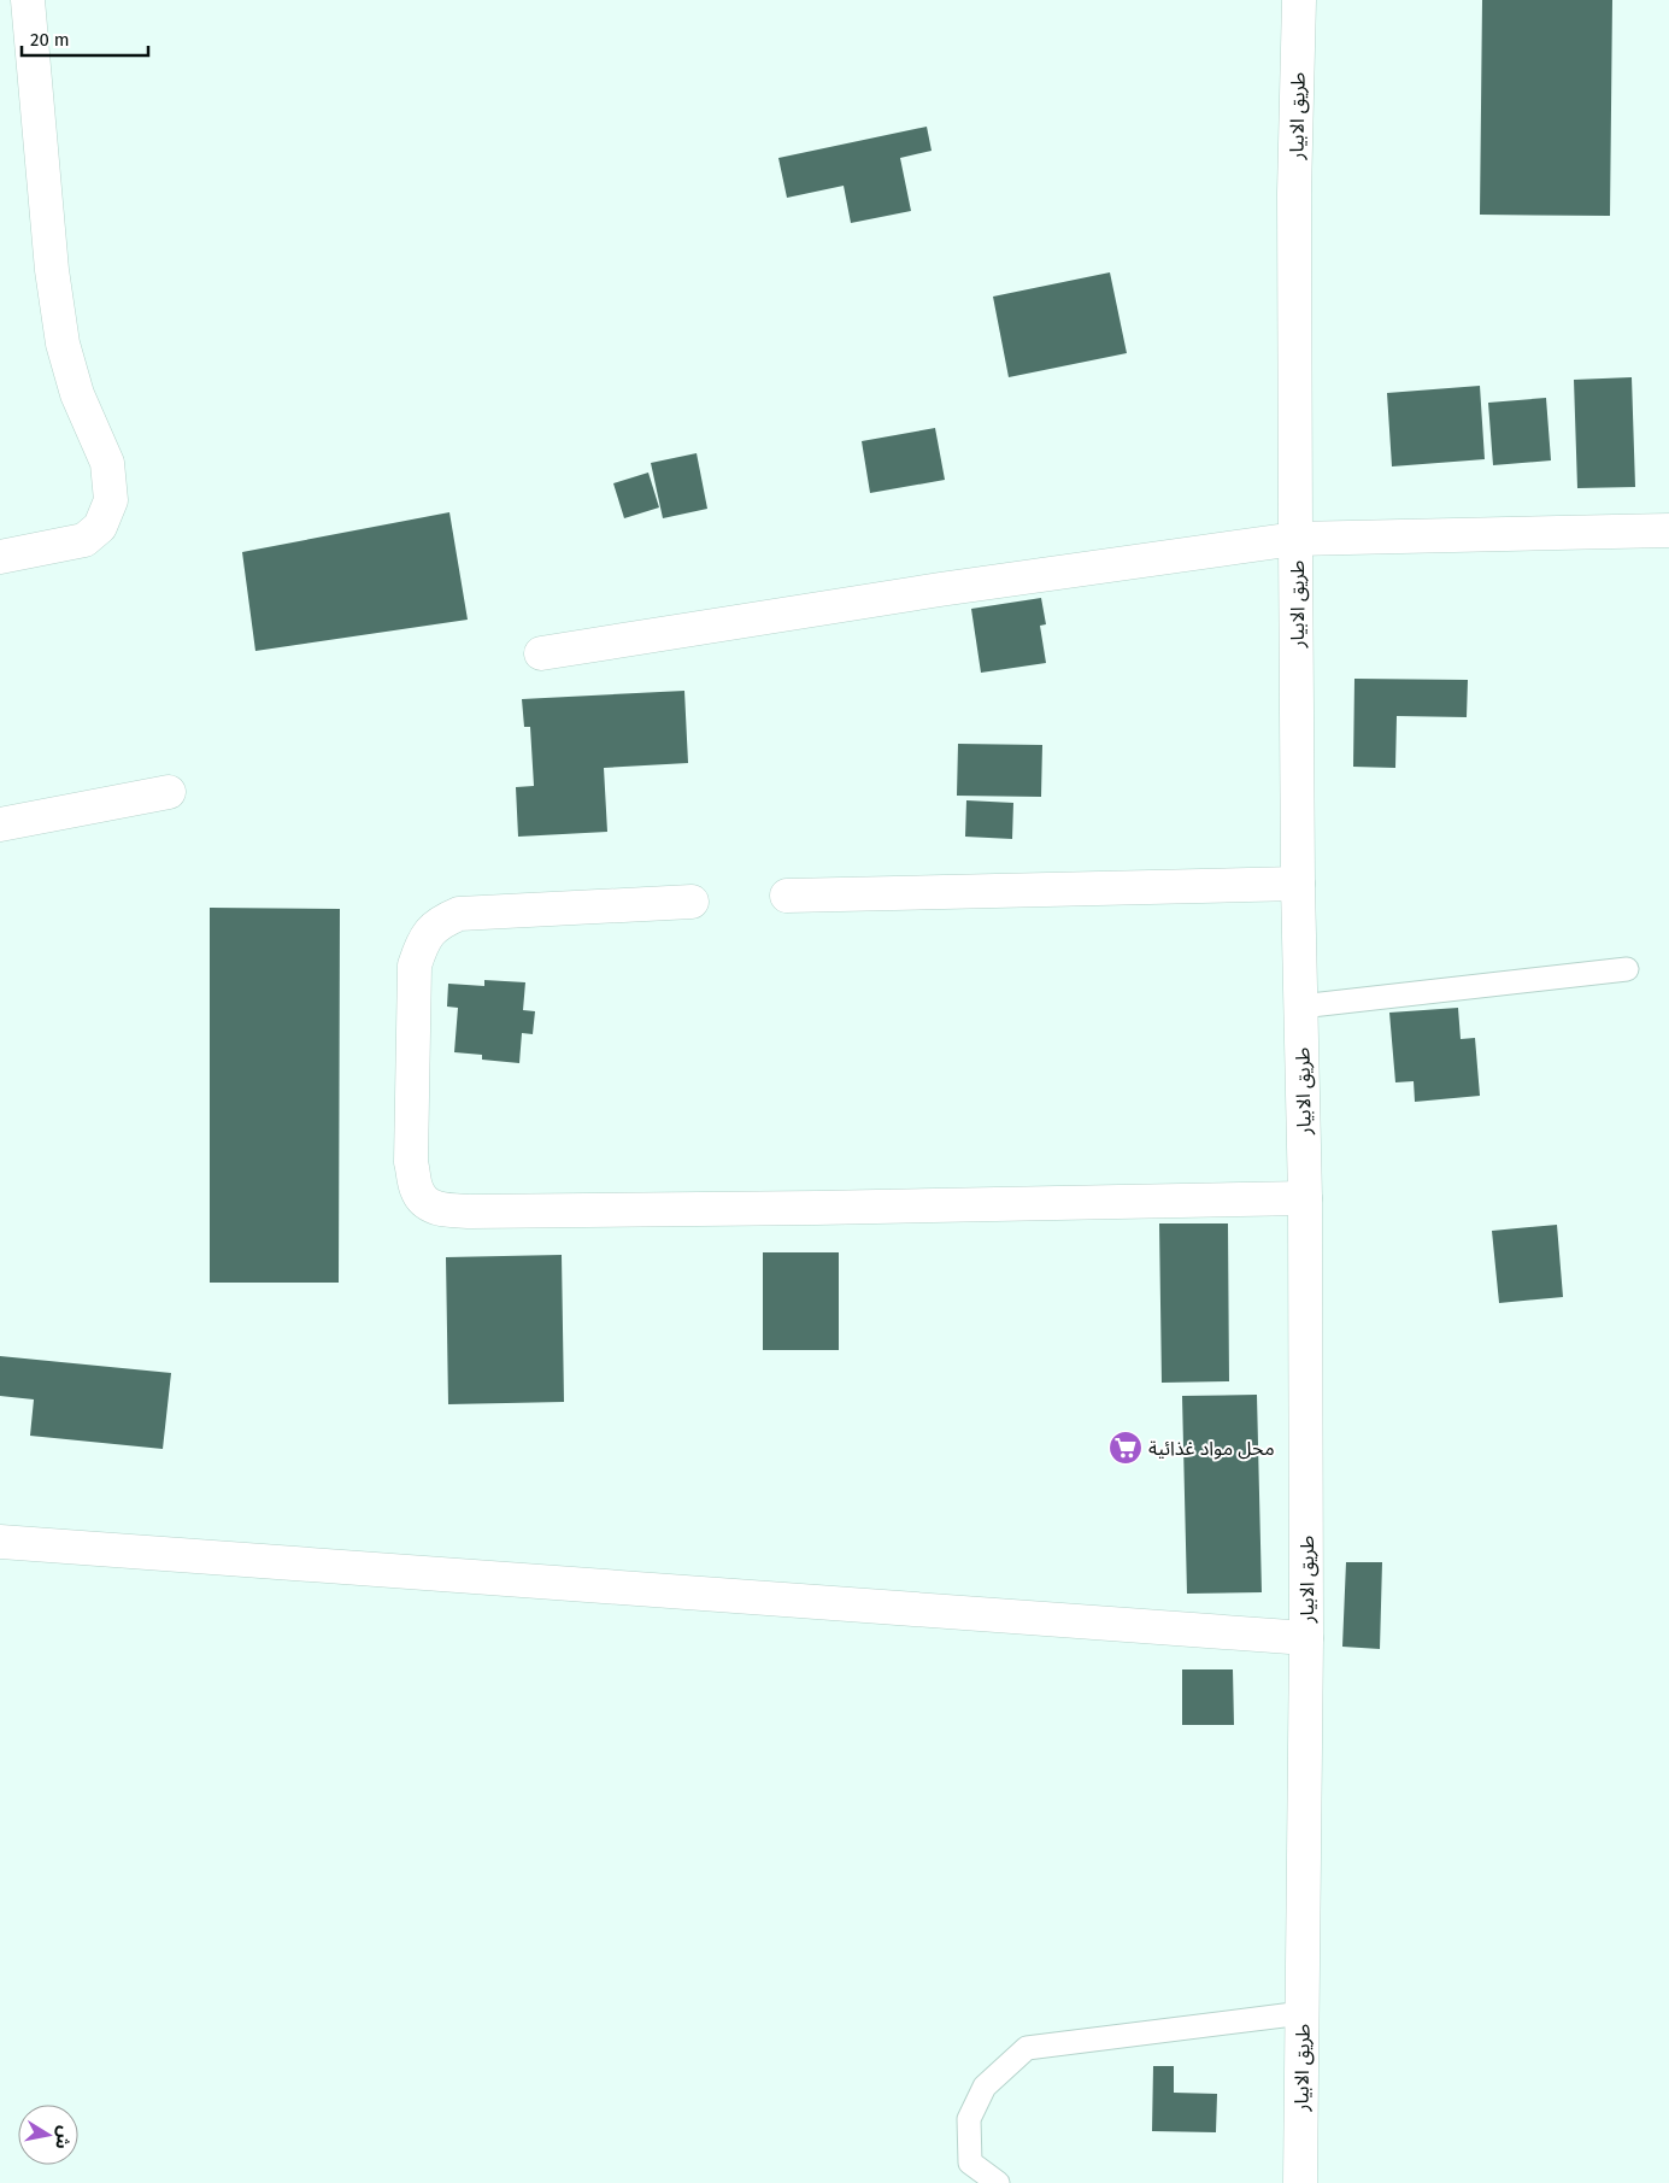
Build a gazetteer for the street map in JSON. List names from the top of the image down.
{
  "streets": {
    "street": ["طريق الابيار"]
  },
  "places": {
    "supermarket": ["محل مواد غذائية"]
  },
  "scale_bar": "20 m",
  "north": "right"
}
